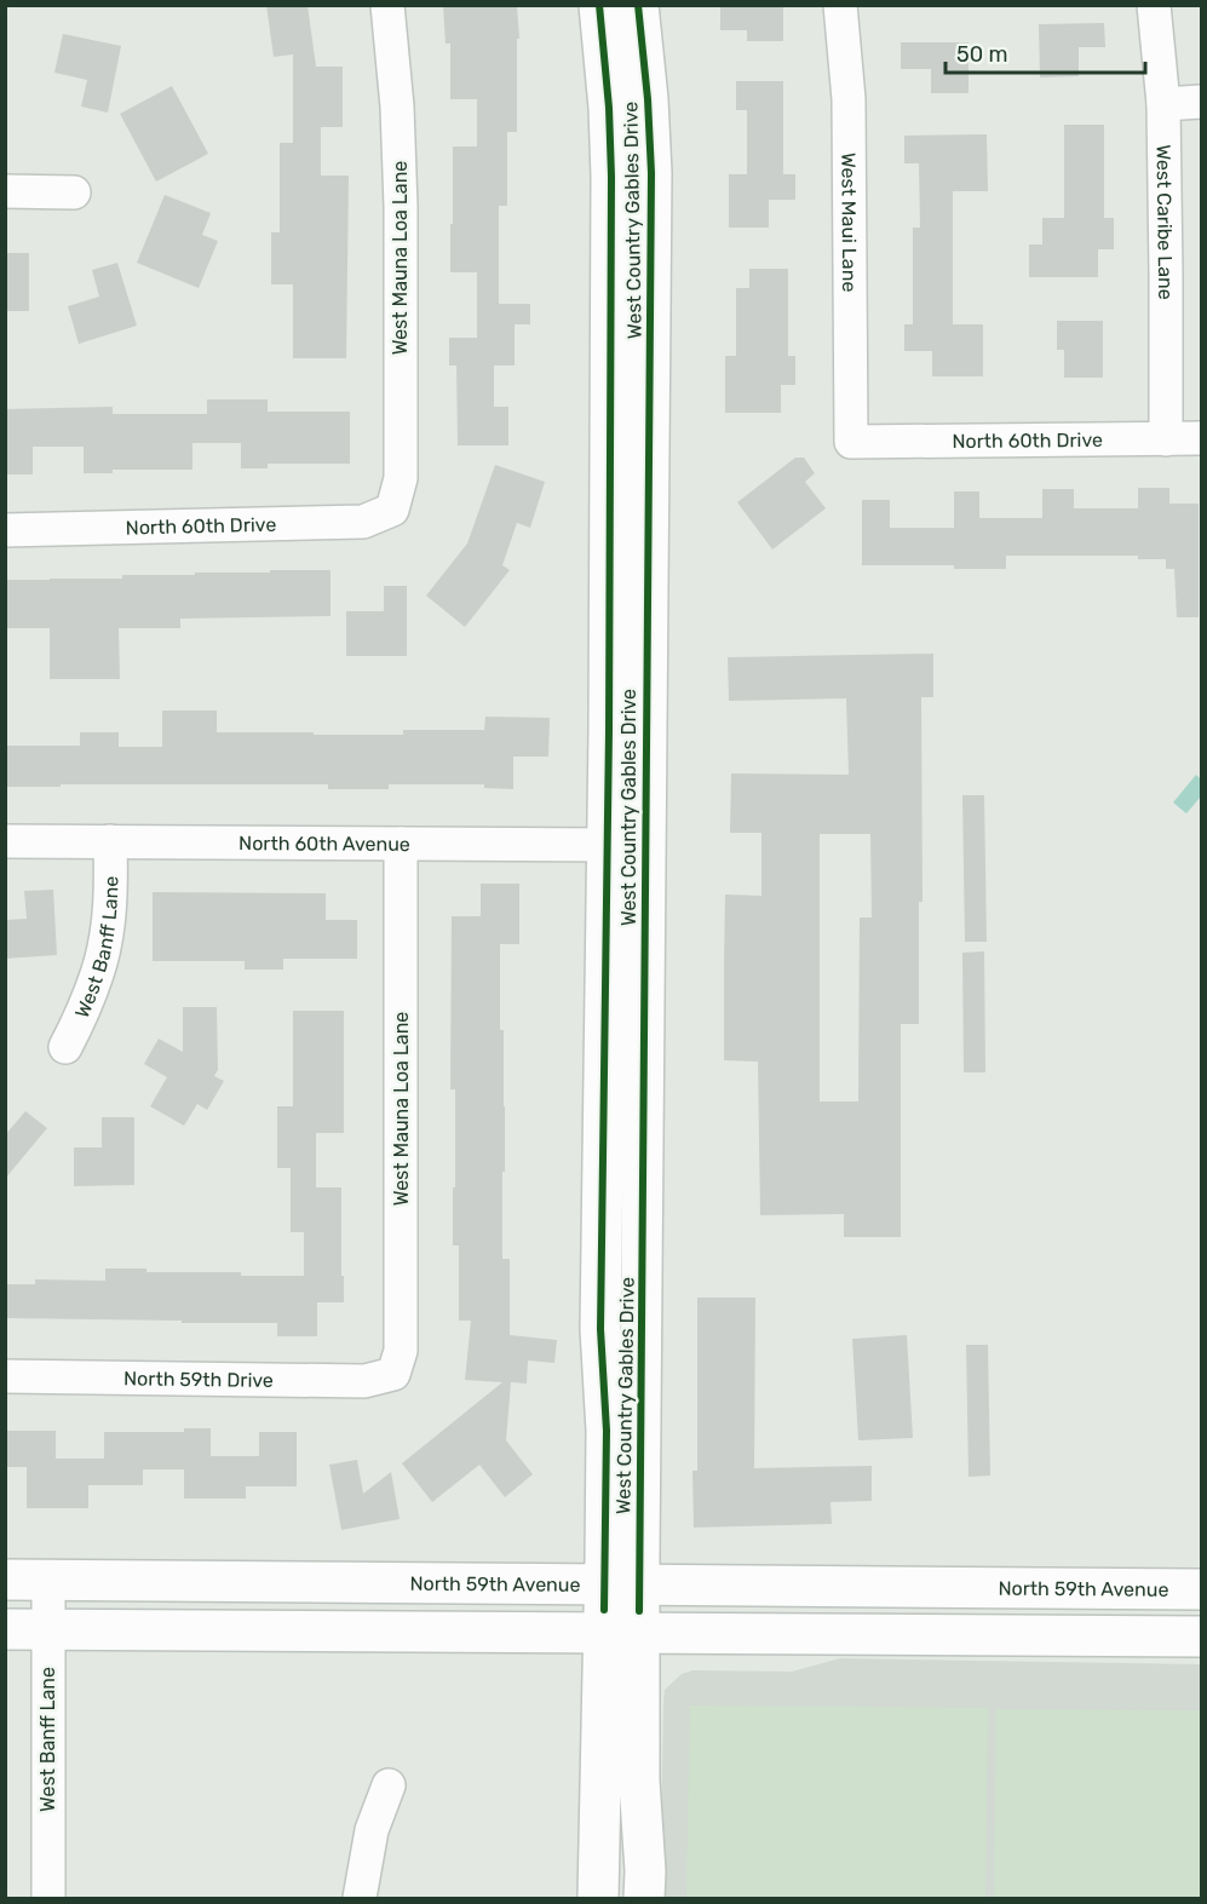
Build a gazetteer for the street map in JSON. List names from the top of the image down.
{
  "streets": {
    "street": [
      "West Country Gables Drive",
      "West Caribe Lane",
      "West Maui Lane",
      "West Mauna Loa Lane",
      "North 60th Drive",
      "North 60th Avenue",
      "West Banff Lane",
      "North 59th Drive",
      "North 59th Avenue"
    ]
  },
  "crossings": [
    ["West Country Gables Drive", "North 60th Avenue"],
    ["West Country Gables Drive", "North 59th Avenue"],
    ["West Caribe Lane", "North 60th Drive"],
    ["West Maui Lane", "North 60th Drive"],
    ["West Mauna Loa Lane", "North 60th Drive"],
    ["West Mauna Loa Lane", "North 60th Avenue"],
    ["West Mauna Loa Lane", "North 59th Drive"],
    ["North 60th Avenue", "West Banff Lane"],
    ["West Banff Lane", "North 59th Avenue"]
  ],
  "scale_bar": "50 m"
}
